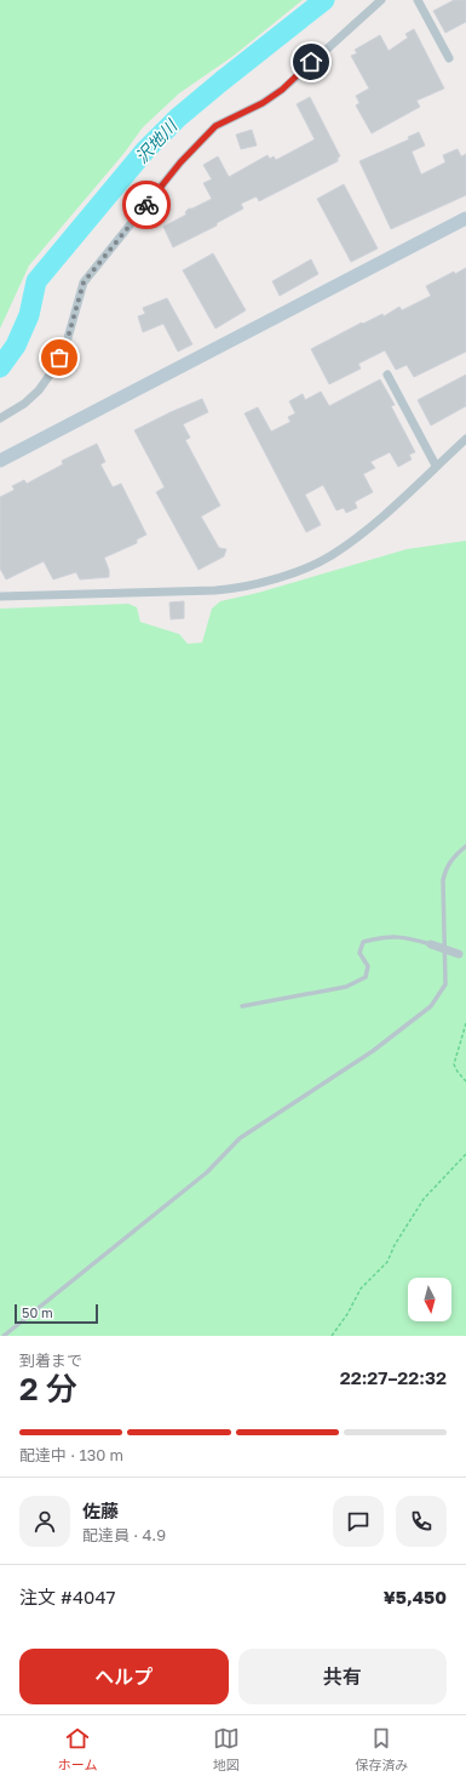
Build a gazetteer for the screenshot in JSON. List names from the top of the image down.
{
  "water": ["沢地川"],
  "scale_bar": "50 m",
  "north": "bottom",
  "page": {
    "scale": "50 m",
    "heading": ["2 分", "到着まで", "22:27–22:32"],
    "panel": [
      "佐藤",
      "配達員 · 4.9",
      "注文 #4047",
      "¥5,450"
    ],
    "bar": "配達中 · 130 m",
    "buttons": ["ヘルプ", "共有"],
    "tabs": ["ホーム", "地図", "保存済み"]
  }
}
